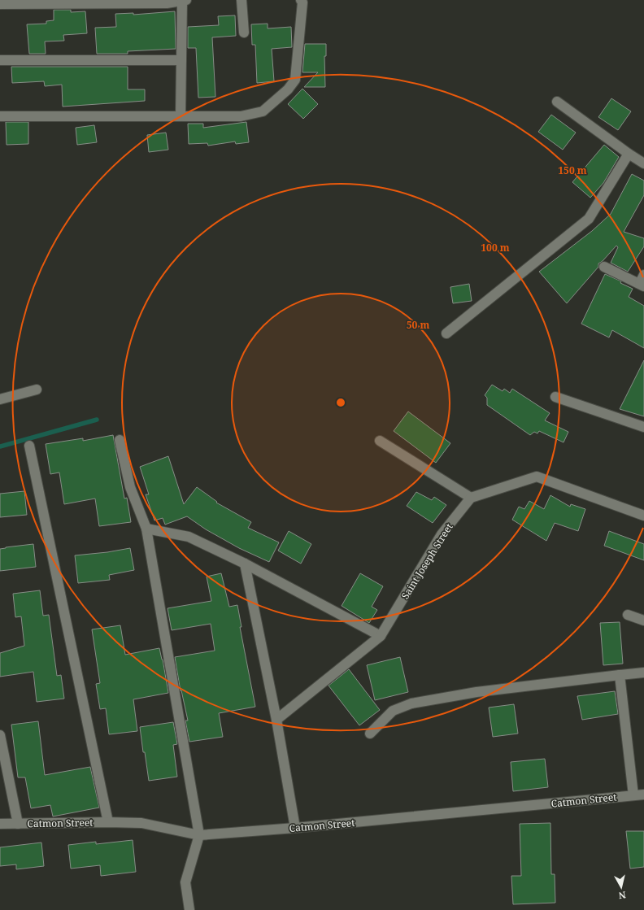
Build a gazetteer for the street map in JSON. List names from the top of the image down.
{
  "streets": {
    "street": ["Saint Joseph Street", "Catmon Street"]
  },
  "north": "bottom",
  "rings": ["150 m", "100 m", "50 m"]
}
